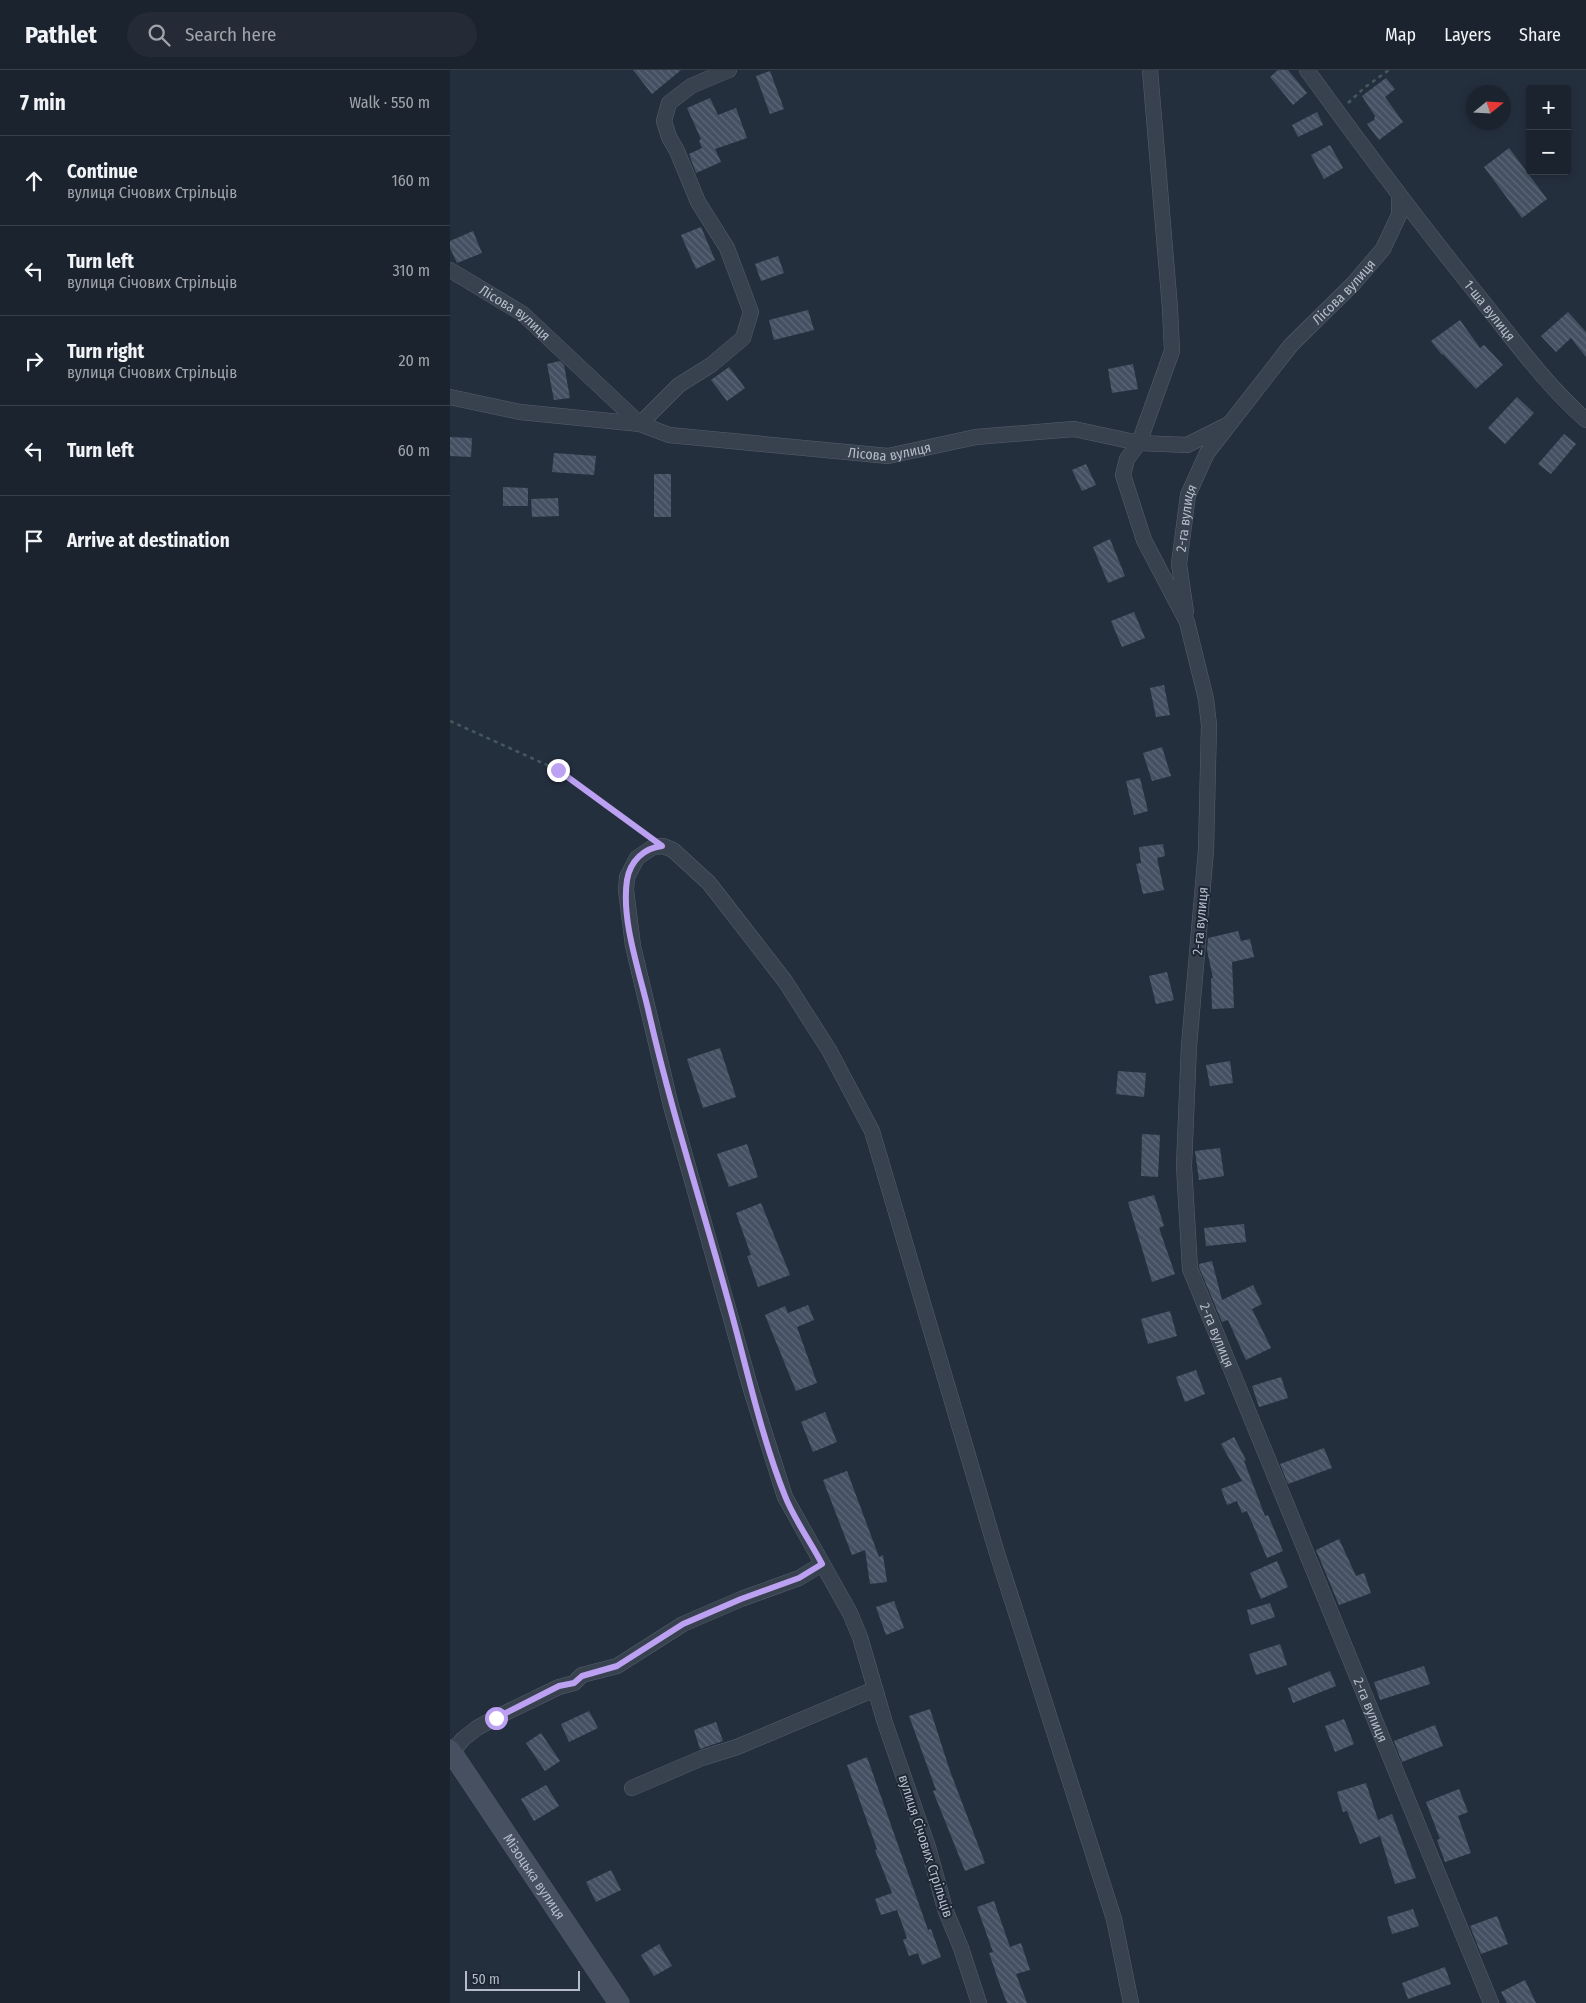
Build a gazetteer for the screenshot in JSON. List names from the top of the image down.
{
  "streets": {
    "main road": ["Мізоцька вулиця"],
    "street": [
      "Лісова вулиця",
      "1-ша вулиця",
      "2-га вулиця",
      "вулиця Січових Стрільців"
    ]
  },
  "crossings": [
    ["Лісова вулиця", "1-ша вулиця"],
    ["Лісова вулиця", "2-га вулиця"]
  ],
  "scale_bar": "50 m",
  "north": "right",
  "page": {
    "header": "Pathlet",
    "search": "Search here",
    "nav": ["Map", "Layers", "Share"],
    "heading": ["7 min", "Walk · 550 m"],
    "map_buttons": ["+", "−"],
    "list": [
      ["Continue", "вулиця Січових Стрільців", "160 m"],
      ["Turn left", "вулиця Січових Стрільців", "310 m"],
      ["Turn right", "вулиця Січових Стрільців", "20 m"],
      ["Turn left", "60 m"],
      "Arrive at destination"
    ],
    "scale": "50 m"
  }
}
